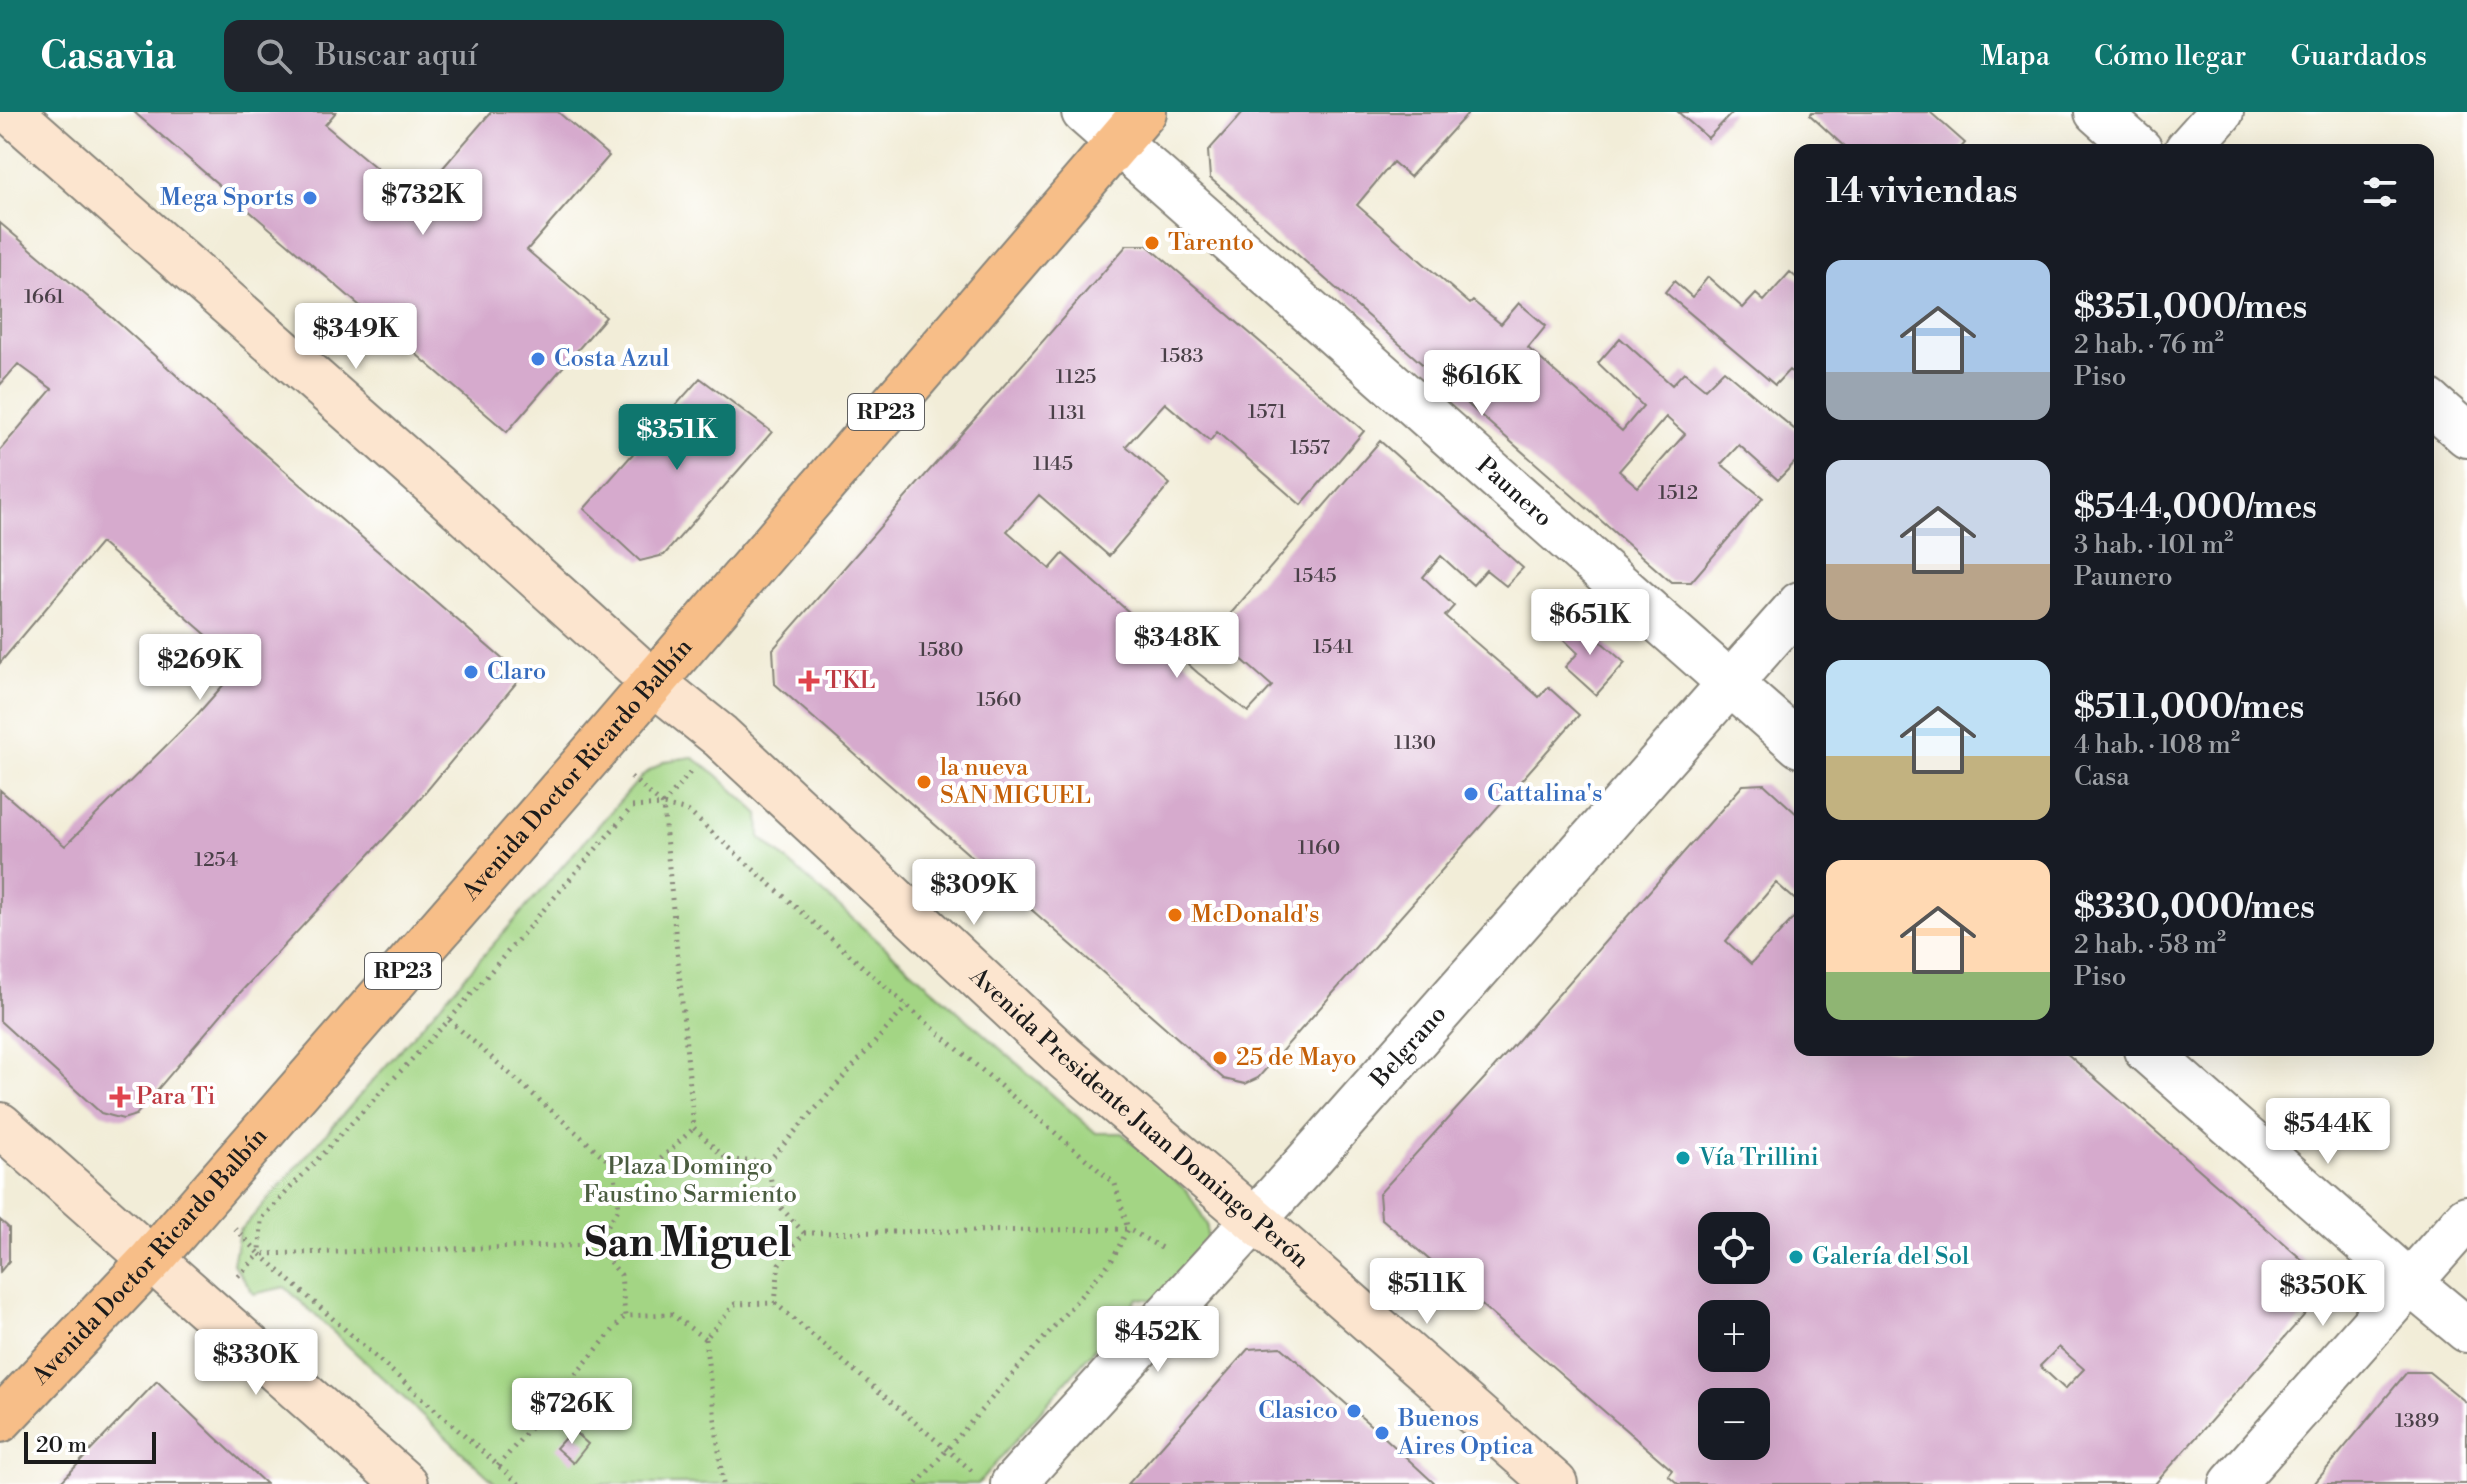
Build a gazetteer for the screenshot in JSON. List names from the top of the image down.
{
  "streets": {
    "main road": ["RP23", "Avenida Doctor Ricardo Balbín", "Avenida Presidente Juan Domingo Perón"],
    "street": ["Paunero", "Belgrano"]
  },
  "crossings": [
    ["Paunero", "Avenida Doctor Ricardo Balbín"],
    ["Paunero", "Belgrano"],
    ["Avenida Doctor Ricardo Balbín", "Avenida Presidente Juan Domingo Perón"],
    ["Belgrano", "Avenida Presidente Juan Domingo Perón"]
  ],
  "districts": ["San Miguel"],
  "parks": ["Plaza Domingo Faustino Sarmiento"],
  "places": {
    "other": [
      "Mega Sports",
      "Tarento",
      "Costa Azul",
      "Claro",
      "la nueva SAN MIGUEL",
      "Cattalina's",
      "McDonald's",
      "25 de Mayo",
      "Vía Trillini",
      "Galería del Sol",
      "Clasico",
      "Buenos Aires Optica"
    ],
    "health": ["TKL", "Para Ti"]
  },
  "house_numbers": [
    "1661",
    "1583",
    "1125",
    "1571",
    "1131",
    "1557",
    "1145",
    "1512",
    "1545",
    "1541",
    "1580",
    "1560",
    "1130",
    "1160",
    "1254",
    "1389"
  ],
  "scale_bar": "20 m",
  "page": {
    "header": "Casavia",
    "search": "Buscar aquí",
    "nav": ["Mapa", "Cómo llegar", "Guardados"],
    "heading": "14 viviendas",
    "price": [
      "$732K",
      "$349K",
      "$616K",
      "$351K",
      "$651K",
      "$348K",
      "$269K",
      "$309K",
      "$544K",
      "$511K",
      "$350K",
      "$452K",
      "$330K",
      "$726K"
    ],
    "list": [
      {
        "name": "$351,000/mes",
        "note": "2 hab. · 76 m² · Piso"
      },
      {
        "name": "$544,000/mes",
        "note": "3 hab. · 101 m² · Paunero"
      },
      {
        "name": "$511,000/mes",
        "note": "4 hab. · 108 m² · Casa"
      },
      {
        "name": "$330,000/mes",
        "note": "2 hab. · 58 m² · Piso"
      }
    ],
    "map_buttons": ["+", "−"],
    "scale": "20 m"
  }
}
